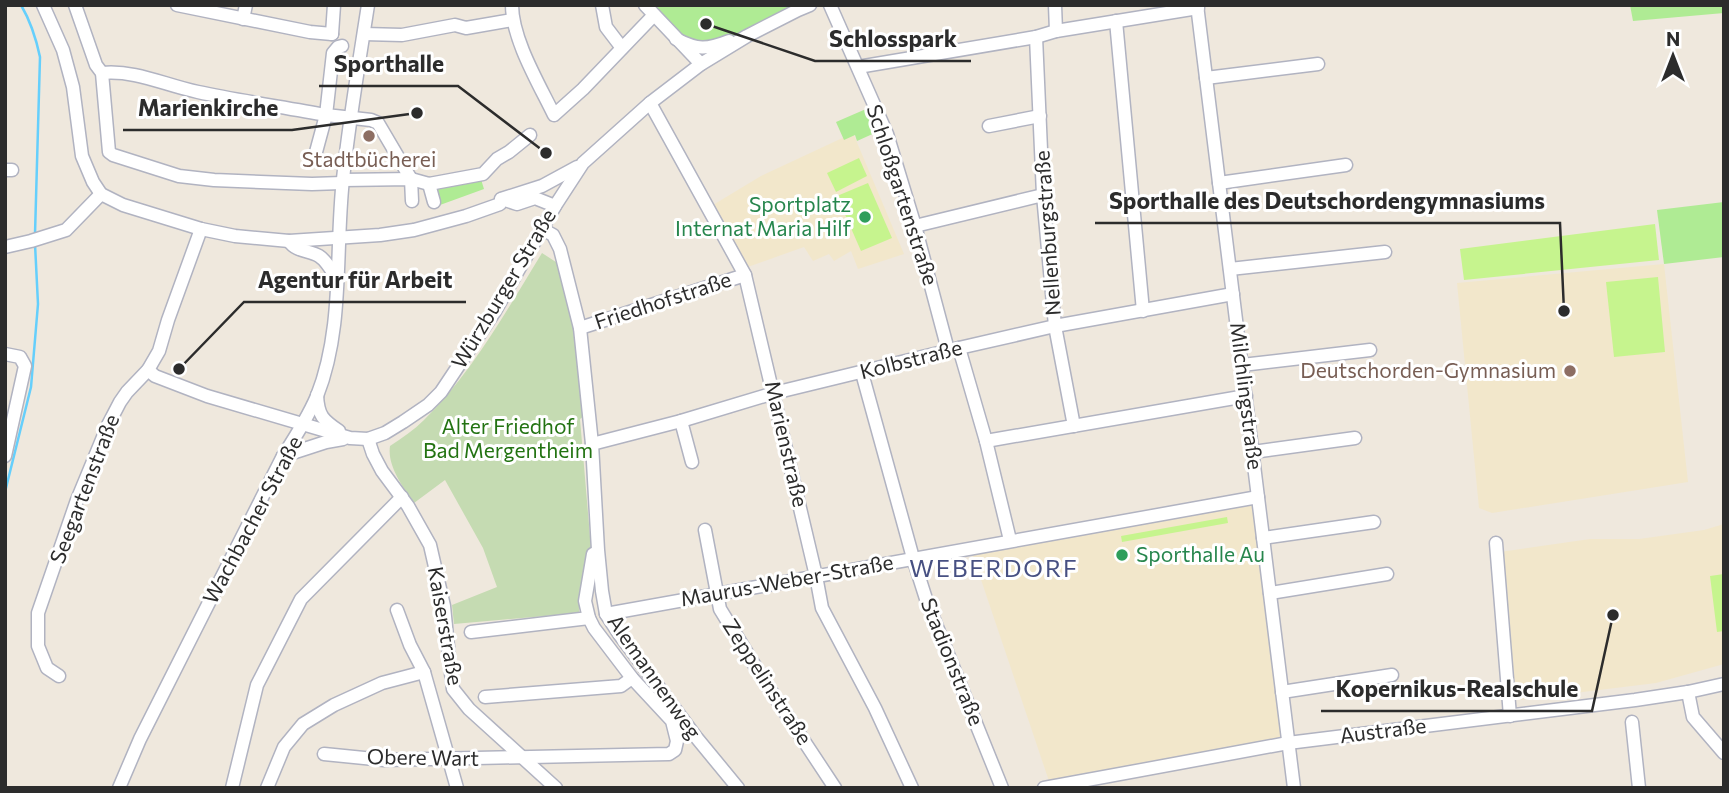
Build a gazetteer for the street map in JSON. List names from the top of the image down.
{
  "streets": {
    "street": [
      "Schloßgartenstraße",
      "Nellenburgstraße",
      "Würzburger Straße",
      "Friedhofstraße",
      "Kolbstraße",
      "Milchlingstraße",
      "Marienstraße",
      "Seegartenstraße",
      "Wachbacher Straße",
      "Maurus-Weber-Straße",
      "Kaiserstraße",
      "Stadionstraße",
      "Alemannenweg",
      "Zeppelinstraße",
      "Austraße",
      "Obere Wart"
    ]
  },
  "crossings": [
    ["Schloßgartenstraße", "Kolbstraße"],
    ["Schloßgartenstraße", "Maurus-Weber-Straße"],
    ["Nellenburgstraße", "Kolbstraße"],
    ["Würzburger Straße", "Marienstraße"],
    ["Würzburger Straße", "Seegartenstraße"],
    ["Würzburger Straße", "Wachbacher Straße"],
    ["Würzburger Straße", "Kaiserstraße"],
    ["Würzburger Straße", "Alemannenweg"],
    ["Friedhofstraße", "Marienstraße"],
    ["Friedhofstraße", "Alemannenweg"],
    ["Kolbstraße", "Milchlingstraße"],
    ["Kolbstraße", "Marienstraße"],
    ["Kolbstraße", "Stadionstraße"],
    ["Kolbstraße", "Alemannenweg"],
    ["Milchlingstraße", "Maurus-Weber-Straße"],
    ["Milchlingstraße", "Austraße"],
    ["Marienstraße", "Maurus-Weber-Straße"],
    ["Maurus-Weber-Straße", "Stadionstraße"],
    ["Maurus-Weber-Straße", "Alemannenweg"],
    ["Maurus-Weber-Straße", "Zeppelinstraße"],
    ["Kaiserstraße", "Obere Wart"]
  ],
  "districts": ["WEBERDORF"],
  "parks": ["Alter Friedhof Bad Mergentheim"],
  "places": [
    "Schlosspark",
    "Marienkirche",
    "Stadtbücherei",
    "Sporthalle",
    "Sportplatz Internat Maria Hilf",
    "Sporthalle des Deutschordengymnasiums",
    "Agentur für Arbeit",
    "Deutschorden-Gymnasium",
    "Sporthalle Au",
    "Kopernikus-Realschule"
  ],
  "north": "top"
}
